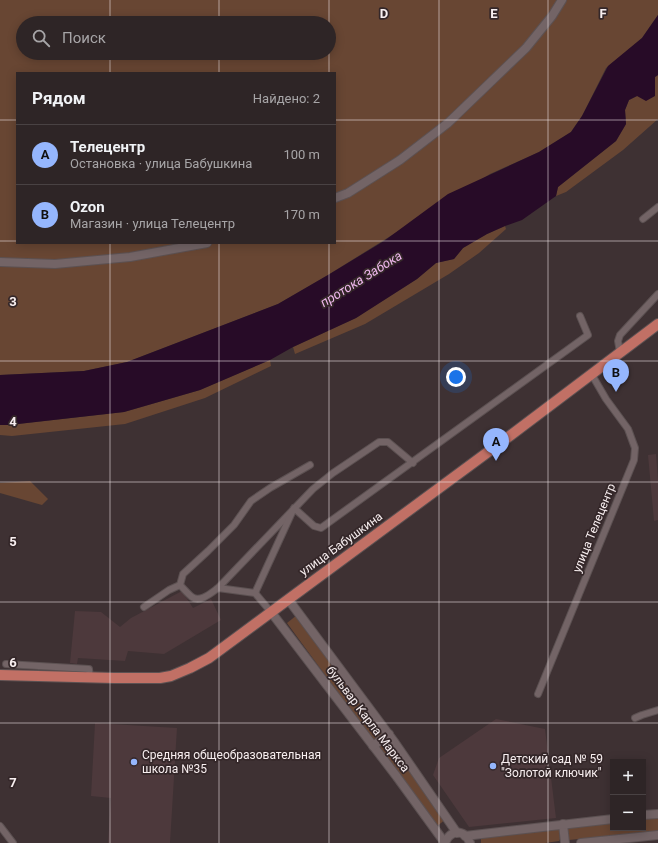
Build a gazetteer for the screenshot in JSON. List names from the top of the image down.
{
  "streets": {
    "main road": ["улица Бабушкина"],
    "street": ["улица Телецентр", "бульвар Карла Маркса"]
  },
  "crossings": [
    ["улица Телецентр", "улица Бабушкина"],
    ["улица Бабушкина", "бульвар Карла Маркса"]
  ],
  "water": ["протока Забока"],
  "places": ["Средняя общеобразовательная школа №35", "Детский сад № 59 \"Золотой ключик\""],
  "page": {
    "search": "Поиск",
    "heading": ["Рядом", "Найдено: 2"],
    "list": [
      {
        "mark": "A",
        "name": "Телецентр",
        "note": "Остановка · улица Бабушкина",
        "value": "100 m"
      },
      {
        "mark": "B",
        "name": "Ozon",
        "note": "Магазин · улица Телецентр",
        "value": "170 m"
      }
    ],
    "pins": ["B", "A"],
    "map_buttons": ["+", "−"]
  },
  "grid": {
    "columns": ["D", "E", "F"],
    "rows": [
      "3",
      "4",
      "5",
      "6",
      "7"
    ]
  }
}
